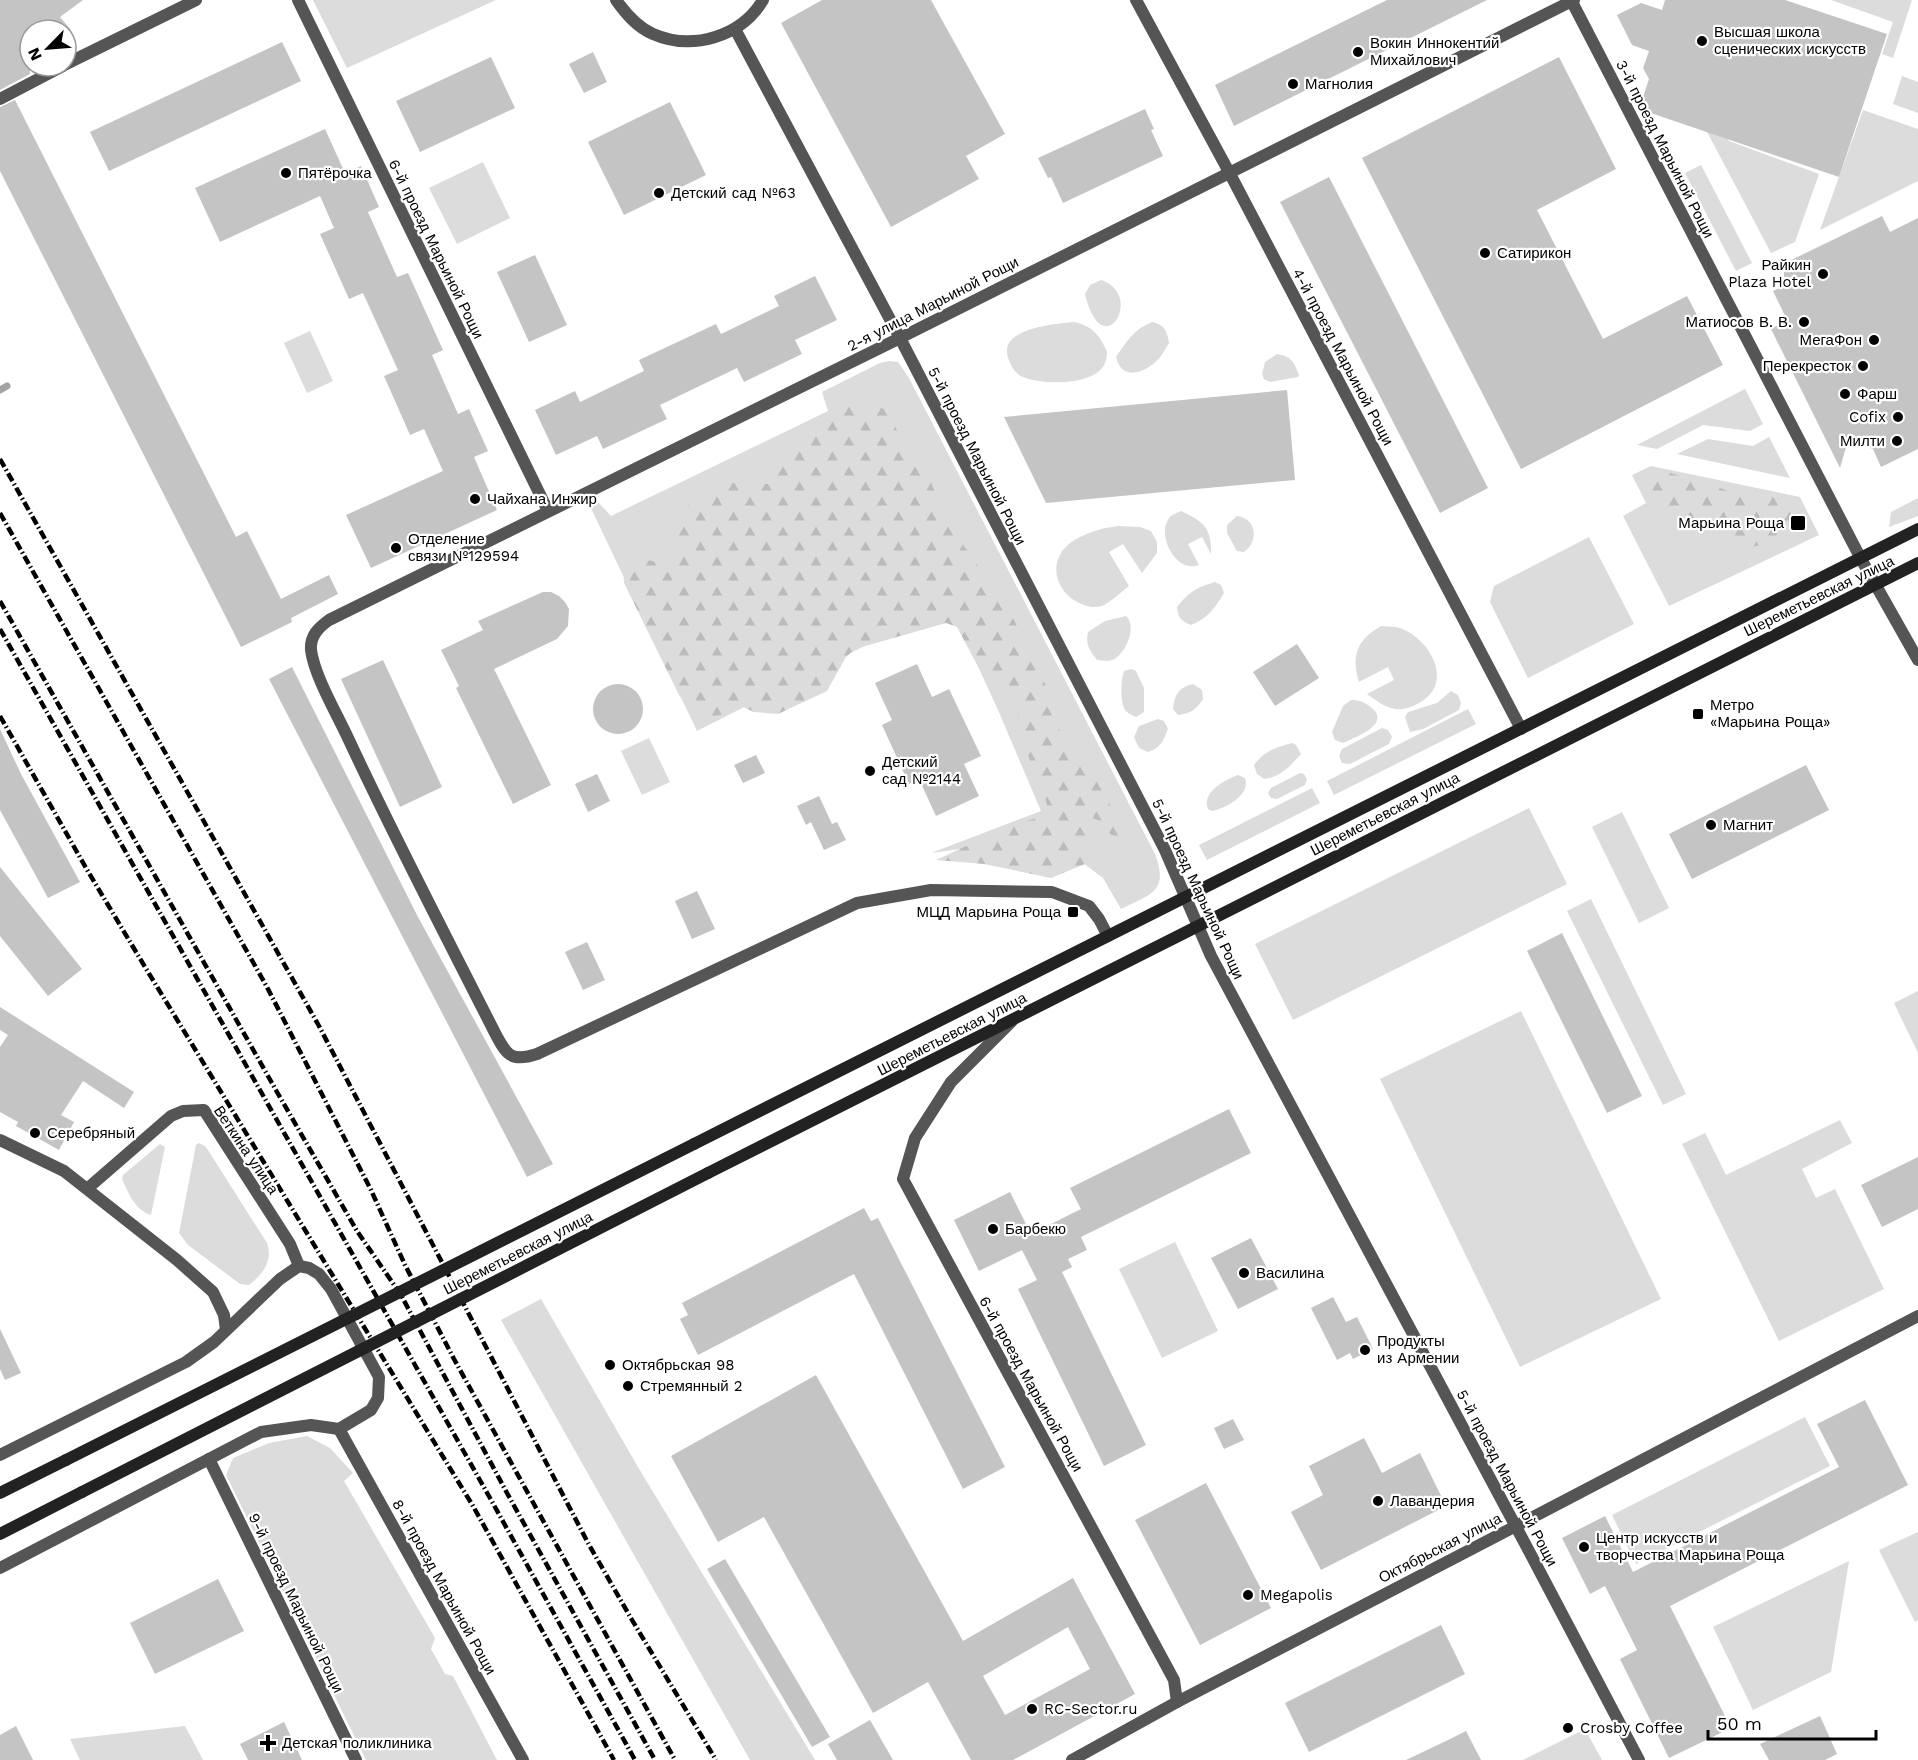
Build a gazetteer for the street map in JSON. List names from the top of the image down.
{
  "streets": {
    "main road": ["Шереметьевская улица"],
    "street": [
      "3-й проезд Марьиной Рощи",
      "6-й проезд Марьиной Рощи",
      "2-я улица Марьиной Рощи",
      "4-й проезд Марьиной Рощи",
      "5-й проезд Марьиной Рощи",
      "Веткина улица",
      "Октябрьская улица",
      "8-й проезд Марьиной Рощи",
      "9-й проезд Марьиной Рощи"
    ]
  },
  "crossings": [
    ["3-й проезд Марьиной Рощи", "2-я улица Марьиной Рощи"],
    ["3-й проезд Марьиной Рощи", "Шереметьевская улица"],
    ["6-й проезд Марьиной Рощи", "2-я улица Марьиной Рощи"],
    ["6-й проезд Марьиной Рощи", "Шереметьевская улица"],
    ["6-й проезд Марьиной Рощи", "Октябрьская улица"],
    ["2-я улица Марьиной Рощи", "4-й проезд Марьиной Рощи"],
    ["2-я улица Марьиной Рощи", "5-й проезд Марьиной Рощи"],
    ["2-я улица Марьиной Рощи", "Шереметьевская улица"],
    ["4-й проезд Марьиной Рощи", "Шереметьевская улица"],
    ["5-й проезд Марьиной Рощи", "Шереметьевская улица"],
    ["5-й проезд Марьиной Рощи", "Октябрьская улица"]
  ],
  "places": {
    "other": [
      "Высшая школа сценических искусств",
      "Вокин Иннокентий Михайлович",
      "Магнолия",
      "Пятёрочка",
      "Детский сад №63",
      "Сатирикон",
      "Райкин Plaza Hotel",
      "Матиосов В. В.",
      "МегаФон",
      "Перекресток",
      "Фарш",
      "Cofix",
      "Милти",
      "Чайхана Инжир",
      "Отделение связи №129594",
      "Детский сад №2144",
      "Магнит",
      "Серебряный",
      "Барбекю",
      "Василина",
      "Продукты из Армении",
      "Октябрьская 98",
      "Стремянный 2",
      "Лавандерия",
      "Центр искусств и творчества Марьина Роща",
      "Megapolis",
      "RC-Sector.ru",
      "Crosby Coffee"
    ],
    "transit": ["Марьина Роща", "Метро «Марьина Роща»", "МЦД Марьина Роща"],
    "health": ["Детская поликлиника"]
  },
  "scale_bar": "50 m",
  "north": "bottom left"
}
